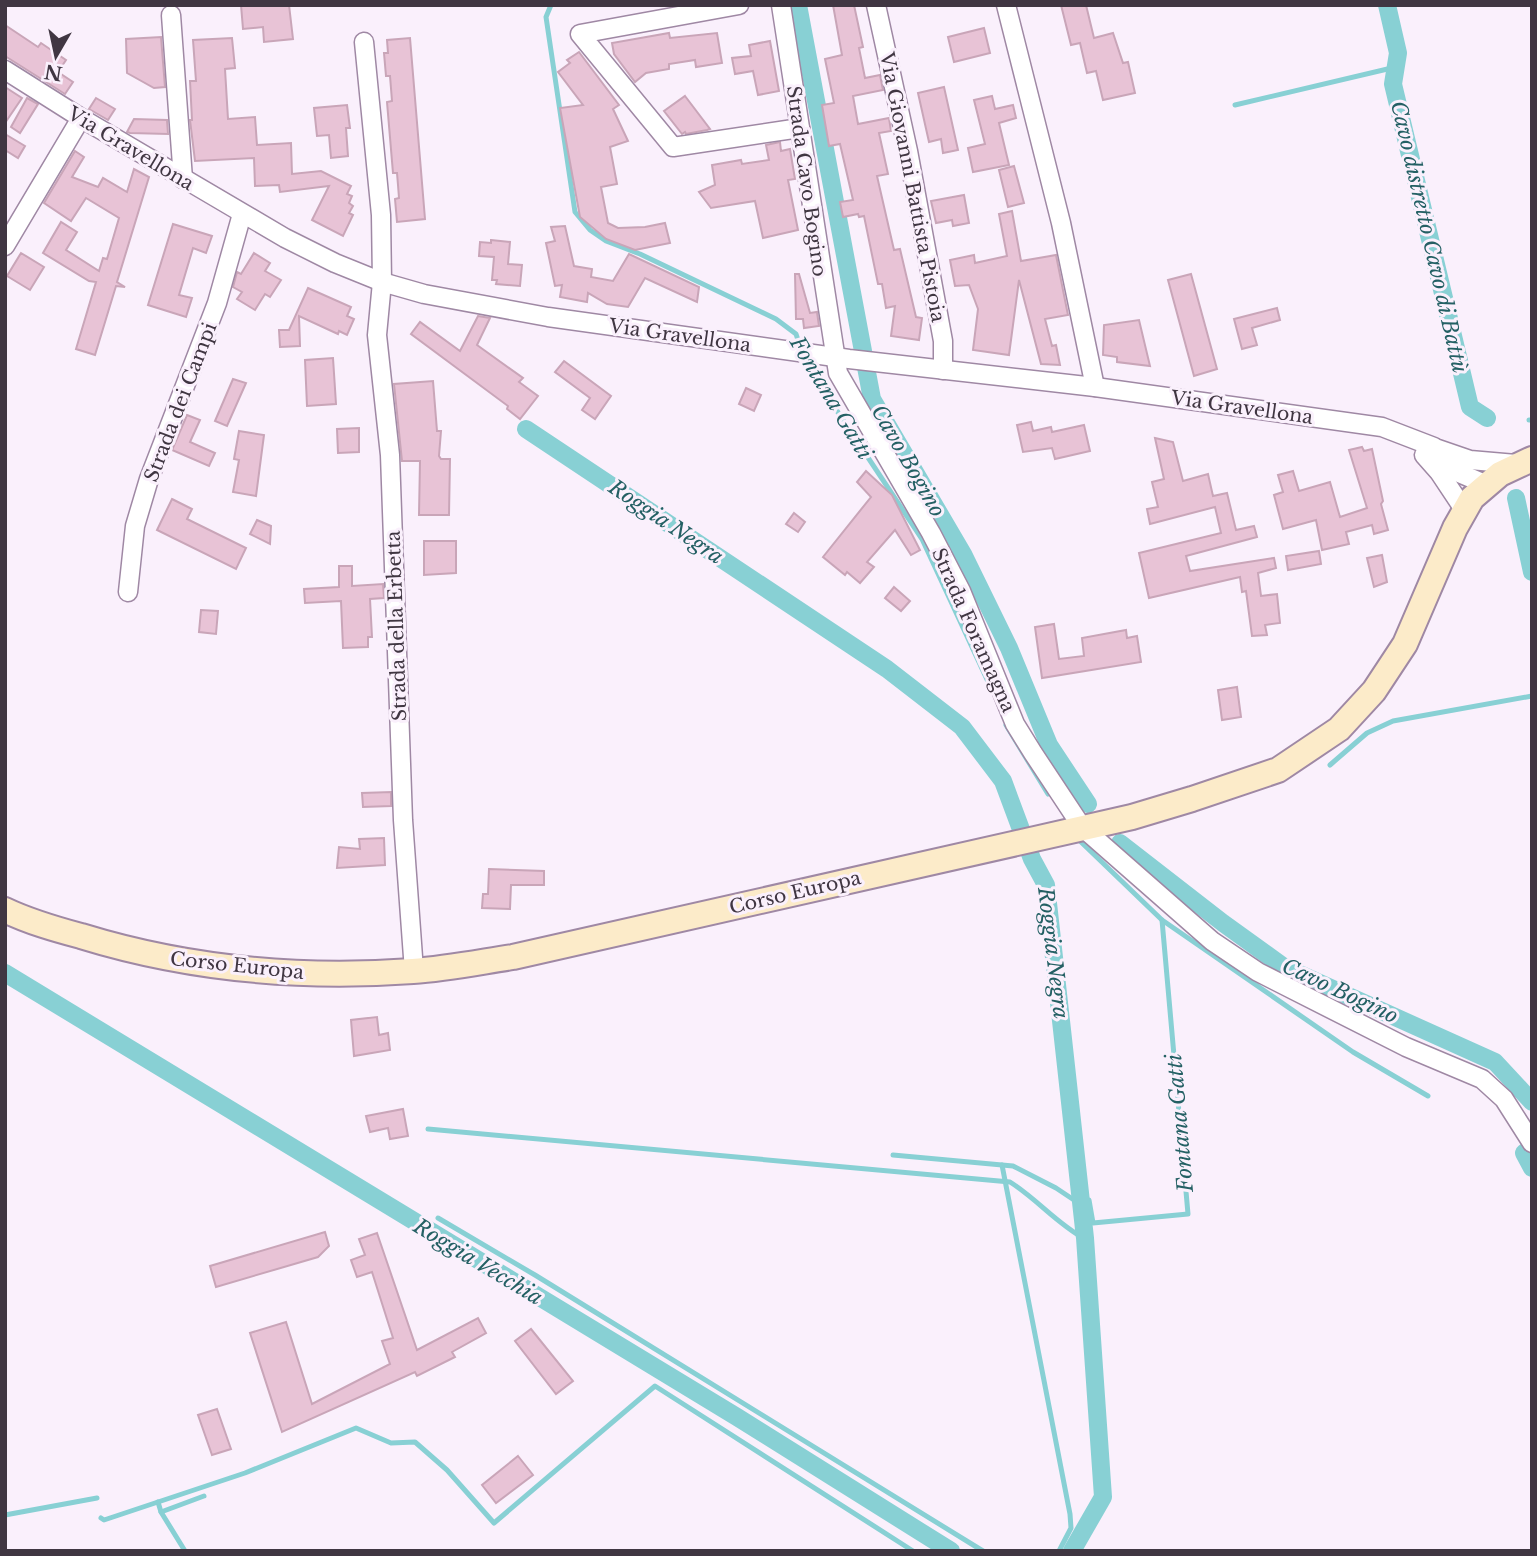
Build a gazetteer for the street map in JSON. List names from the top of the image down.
{
  "streets": {
    "main road": ["Via Gravellona", "Corso Europa"],
    "street": [
      "Strada Cavo Bogino",
      "Via Giovanni Battista Pistoia",
      "Strada dei Campi",
      "Strada della Erbetta",
      "Strada Foramagna"
    ]
  },
  "crossings": [
    ["Via Gravellona", "Strada Cavo Bogino"],
    ["Via Gravellona", "Via Giovanni Battista Pistoia"],
    ["Via Gravellona", "Strada dei Campi"],
    ["Via Gravellona", "Strada della Erbetta"],
    ["Via Gravellona", "Strada Foramagna"],
    ["Via Gravellona", "Corso Europa"],
    ["Strada Cavo Bogino", "Strada Foramagna"],
    ["Strada della Erbetta", "Corso Europa"],
    ["Strada Foramagna", "Corso Europa"]
  ],
  "water": [
    "Cavo distretto Cavo di Battù",
    "Fontana Gatti",
    "Cavo Bogino",
    "Roggia Negra",
    "Roggia Vecchia"
  ],
  "north": "bottom"
}
